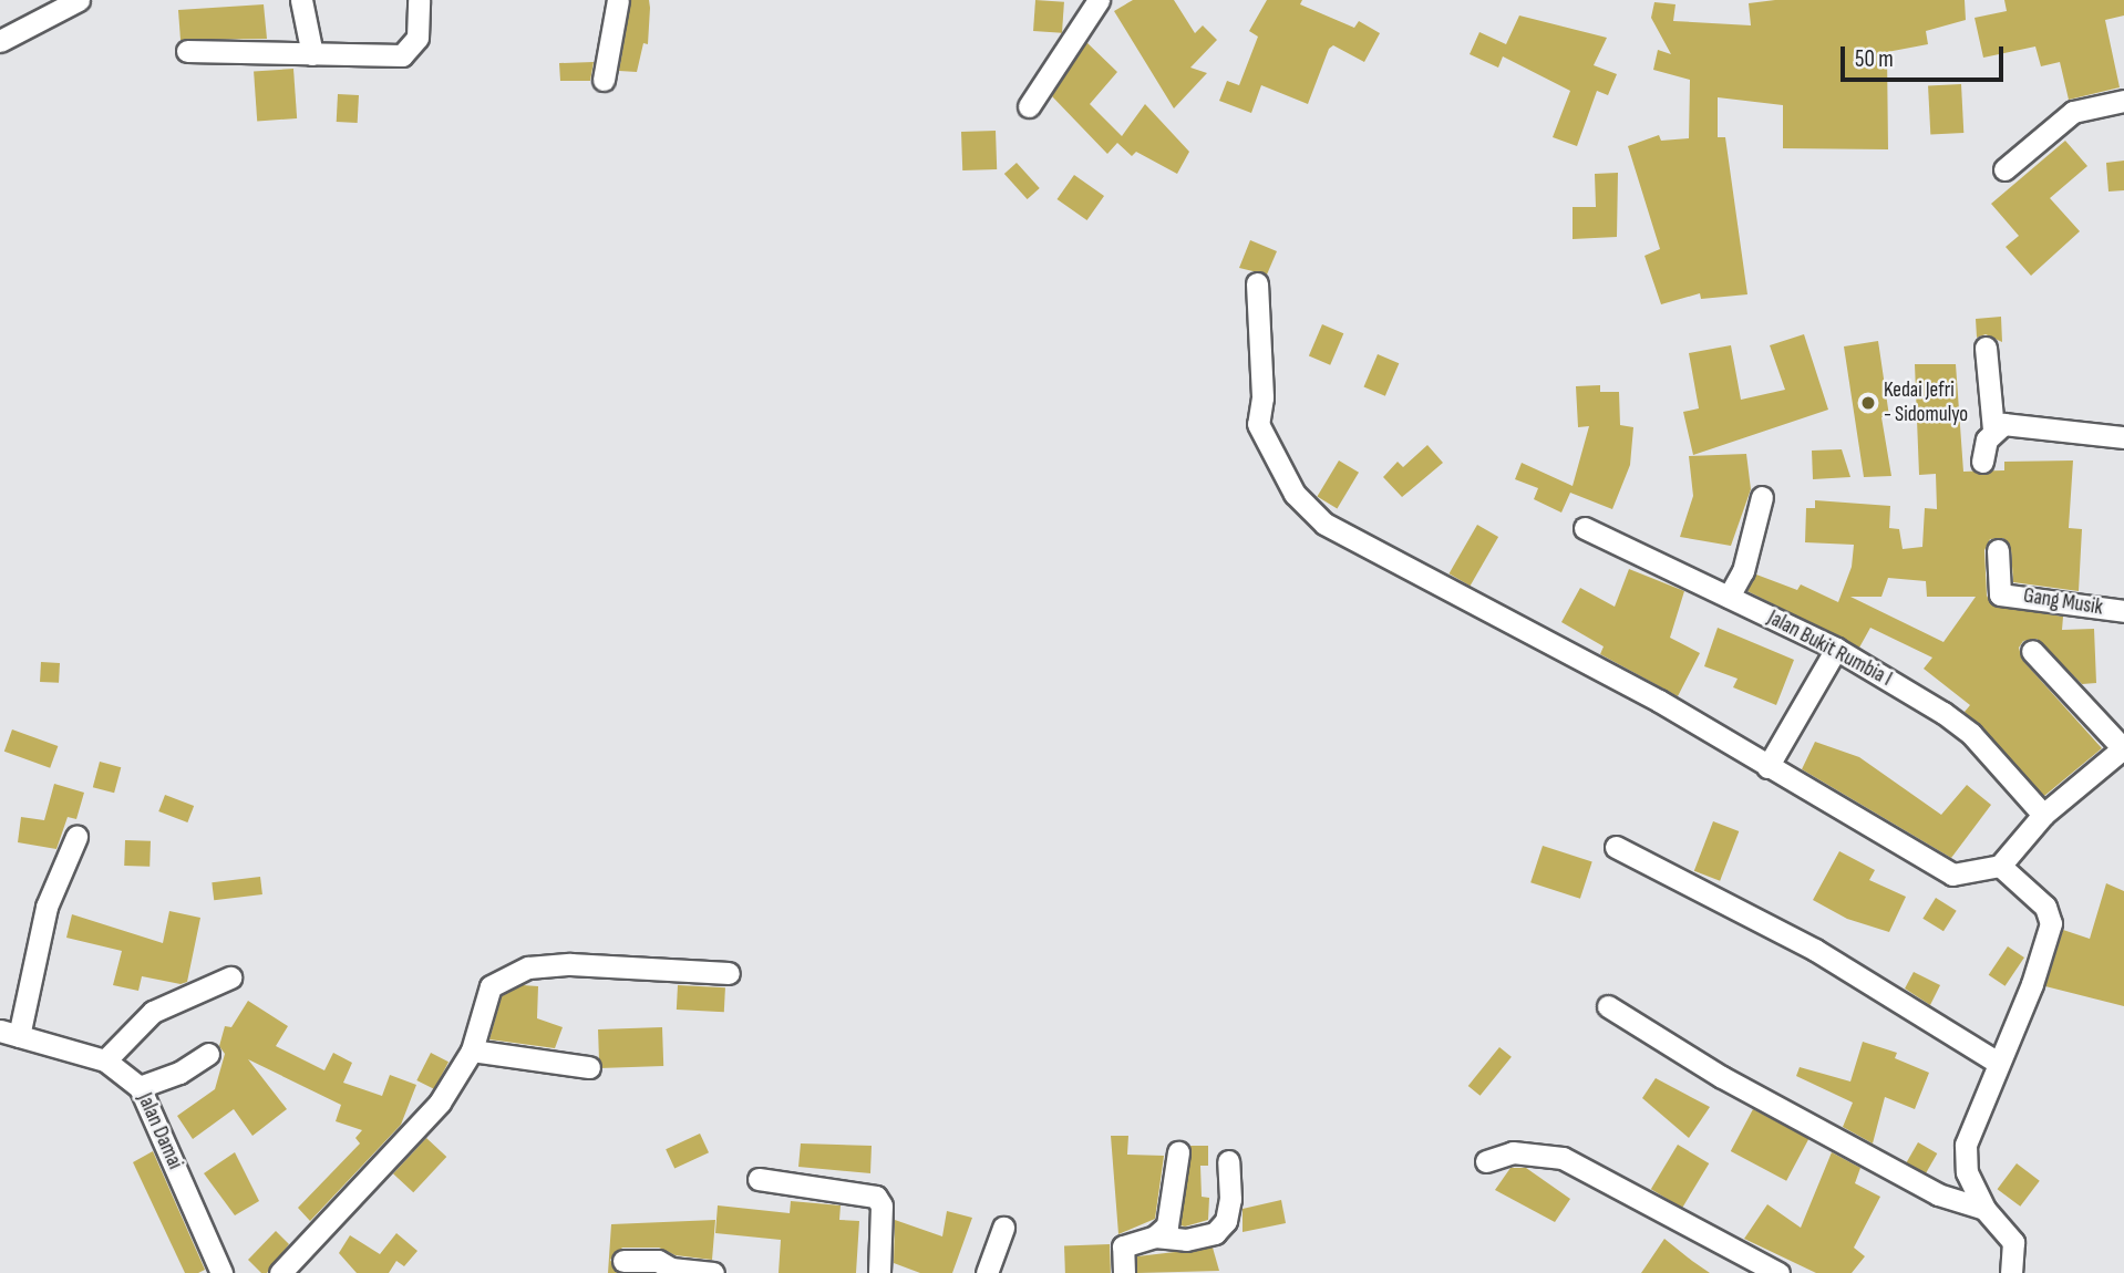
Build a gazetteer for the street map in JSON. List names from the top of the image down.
{
  "streets": {
    "street": ["Gang Musik", "Jalan Bukit Rumbia I", "Jalan Damai"]
  },
  "places": ["Kedai Jefri - Sidomulyo"],
  "scale_bar": "50 m"
}
